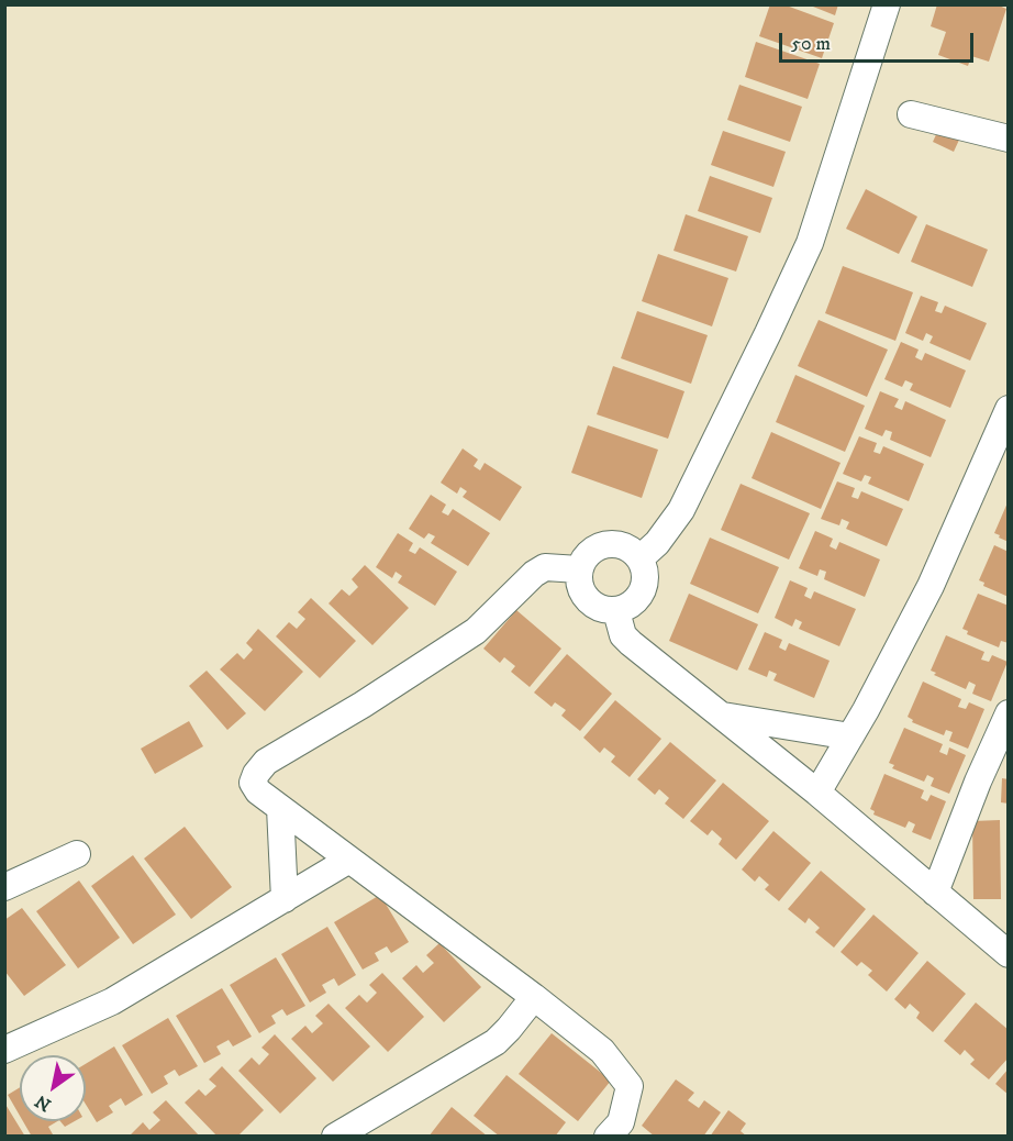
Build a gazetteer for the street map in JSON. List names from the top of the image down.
{
  "scale_bar": "50 m",
  "north": "bottom left"
}
